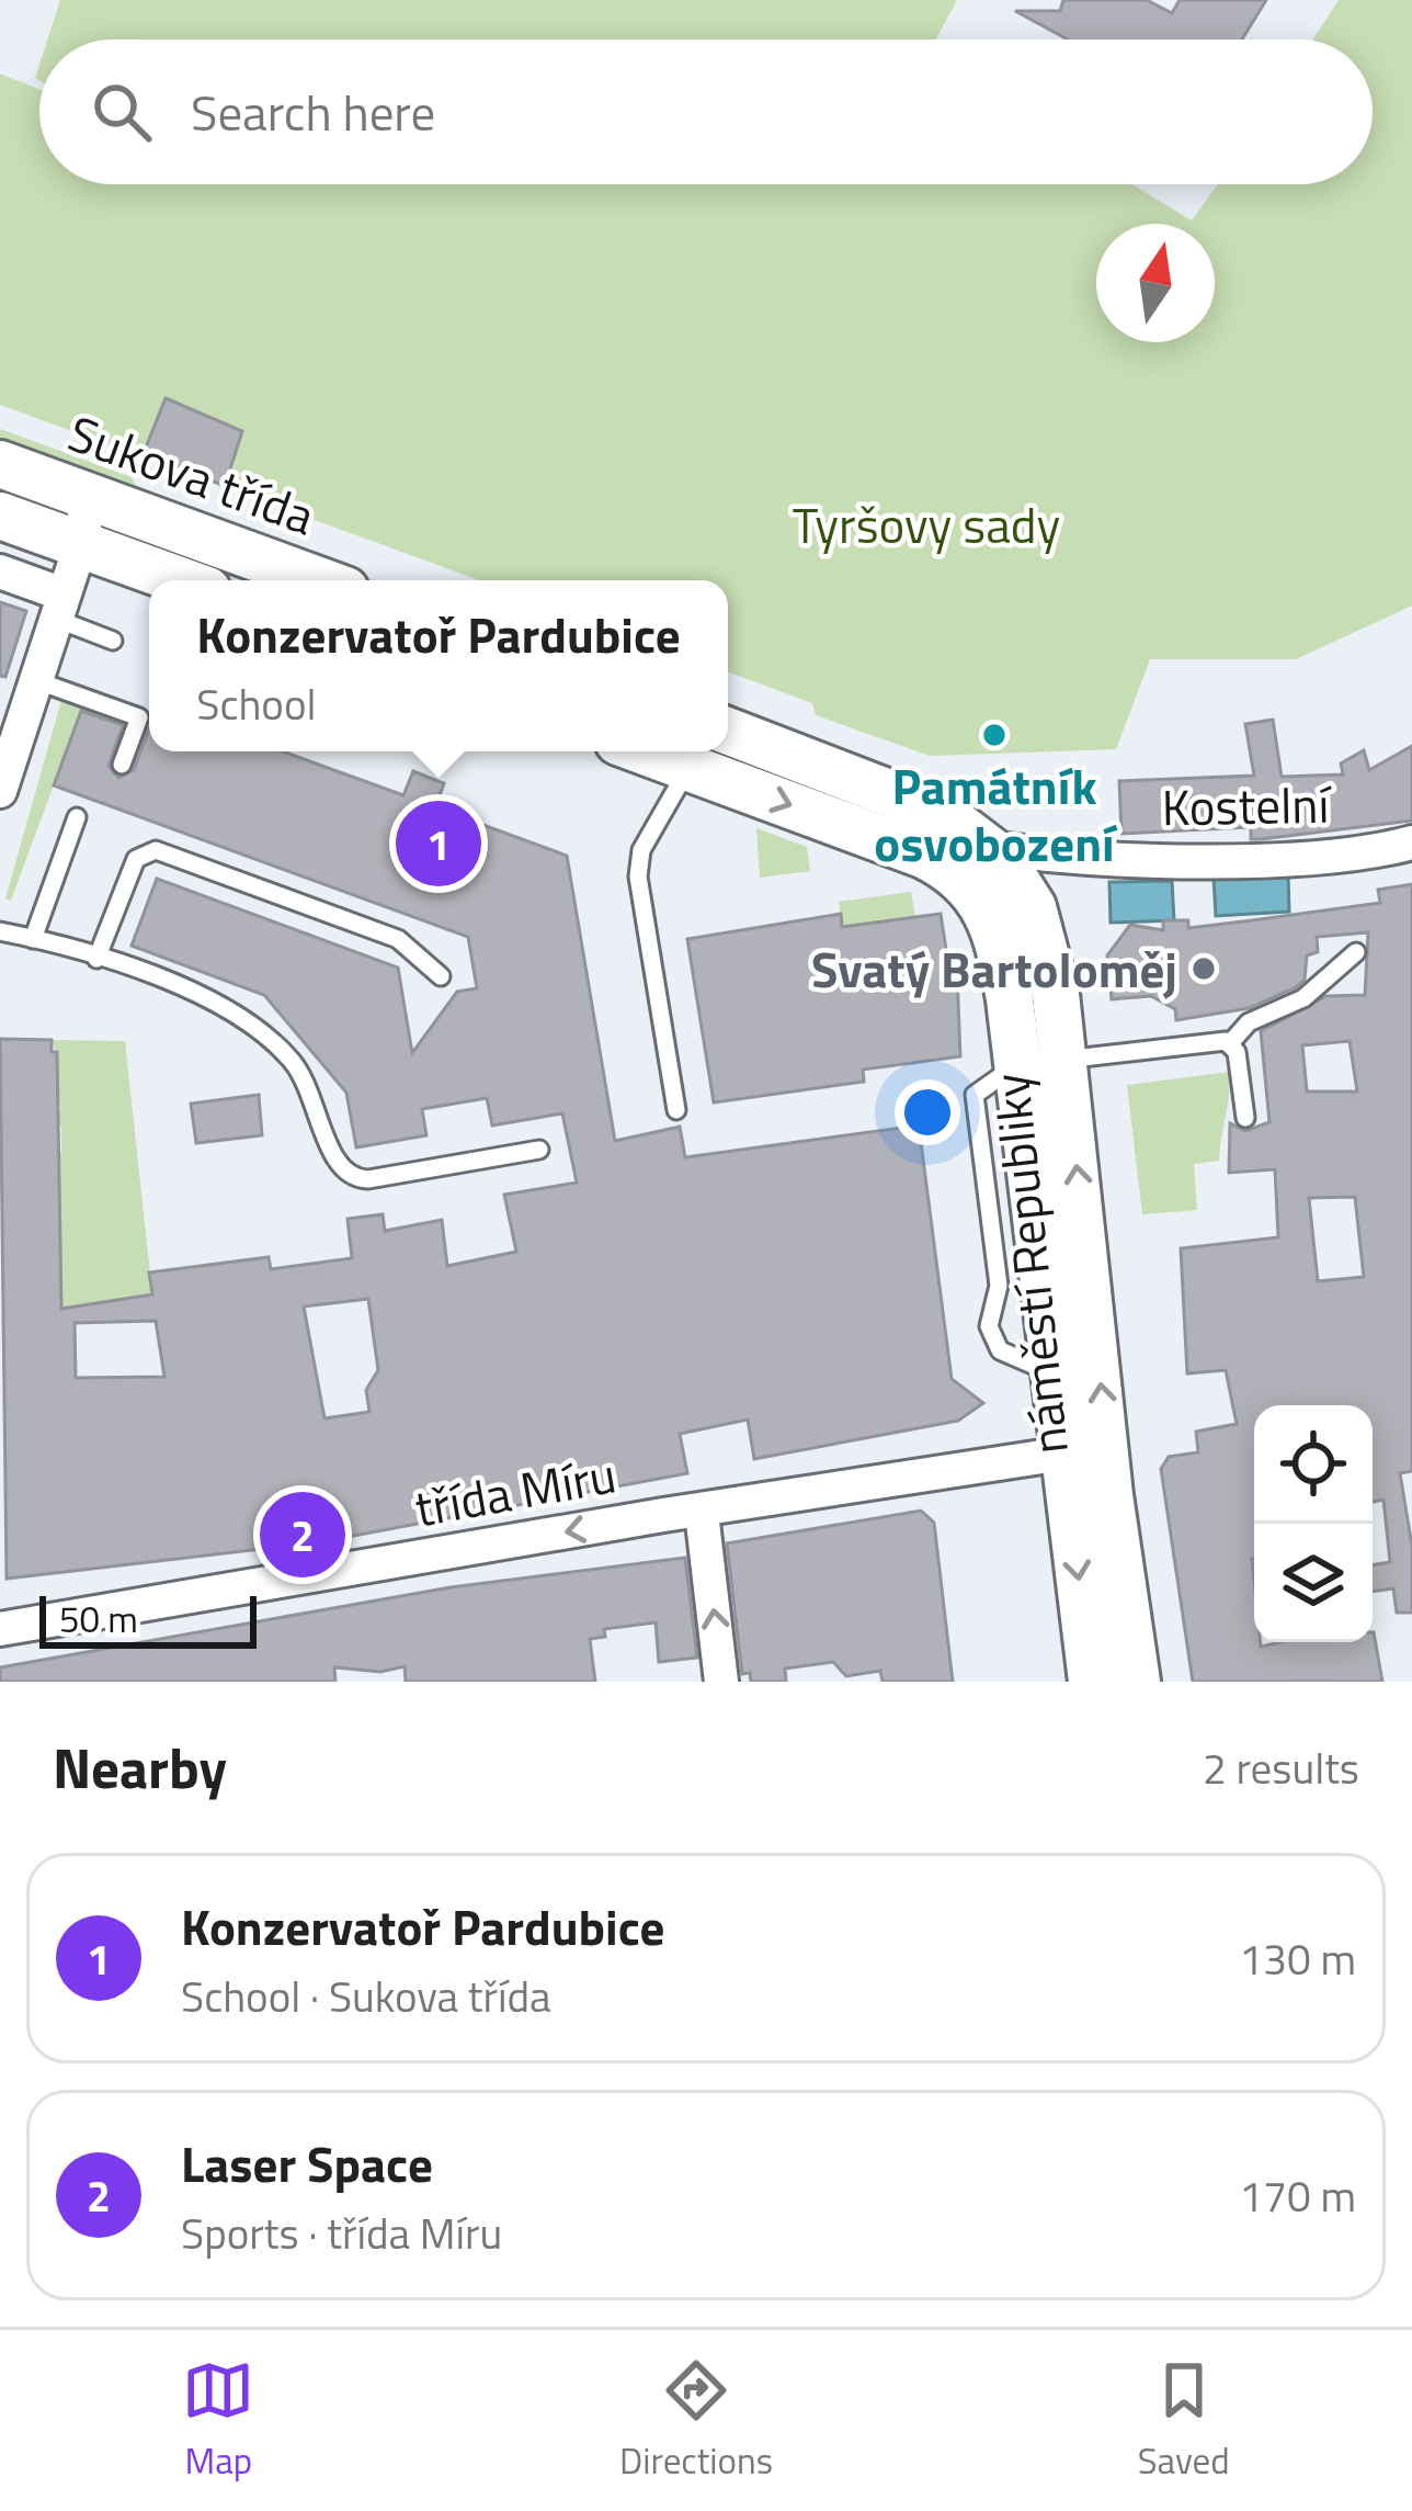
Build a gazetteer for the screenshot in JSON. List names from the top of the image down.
{
  "streets": {
    "street": [
      "Sukova třída",
      "Kostelní",
      "náměstí Republiky",
      "třída Míru"
    ]
  },
  "crossings": [
    ["Kostelní", "náměstí Republiky"],
    ["náměstí Republiky", "třída Míru"]
  ],
  "one_way": ["třída Míru"],
  "parks": ["Tyršovy sady"],
  "places": ["Památník osvobození", "Svatý Bartoloměj"],
  "scale_bar": "50 m",
  "north": "top",
  "page": {
    "search": "Search here",
    "popup": ["Konzervatoř Pardubice", "School"],
    "pins": ["1", "2"],
    "scale": "50 m",
    "heading": ["Nearby", "2 results"],
    "list": [
      {
        "mark": "1",
        "name": "Konzervatoř Pardubice",
        "note": "School · Sukova třída",
        "value": "130 m"
      },
      {
        "mark": "2",
        "name": "Laser Space",
        "note": "Sports · třída Míru",
        "value": "170 m"
      }
    ],
    "nav": ["Map", "Directions", "Saved"]
  }
}
